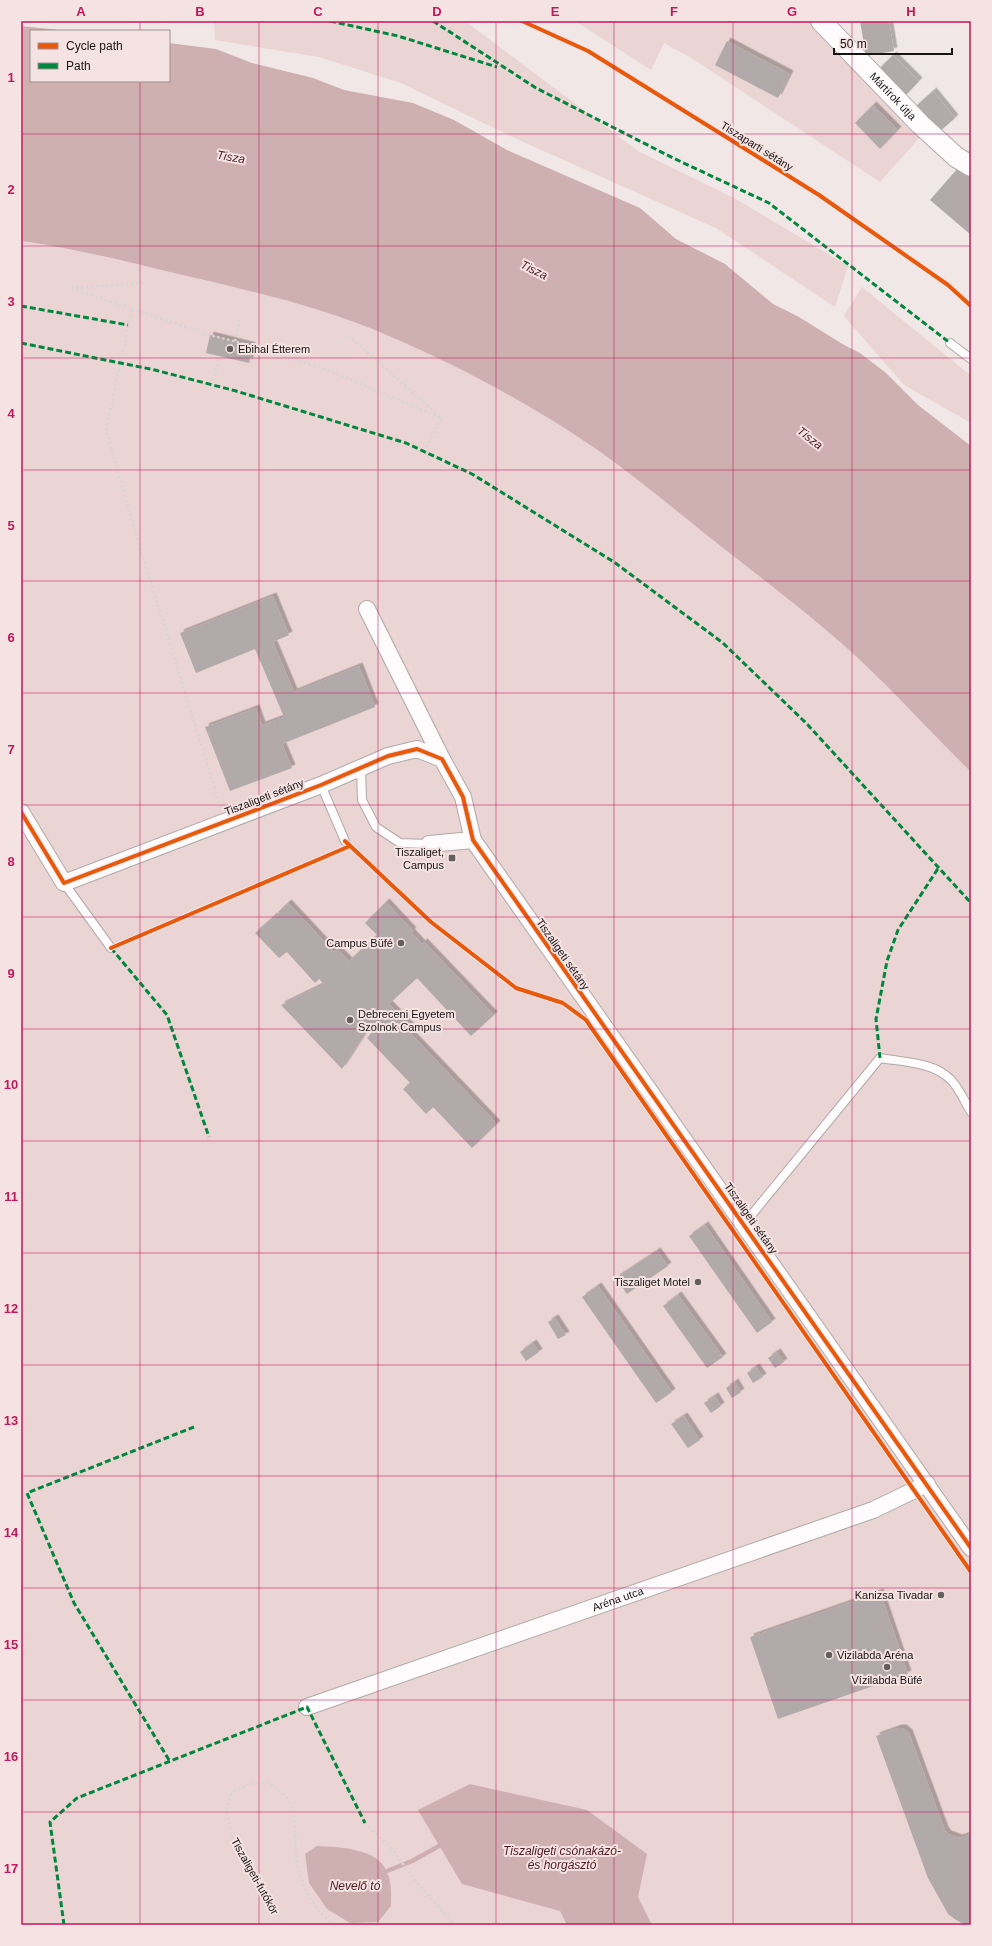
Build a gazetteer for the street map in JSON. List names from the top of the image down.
{
  "streets": {
    "street": ["Mártírok útja", "Tiszaligeti sétány", "Aréna utca"],
    "path": ["Tiszaligeti-futókör"],
    "cycle path": ["Tiszaparti sétány"]
  },
  "crossings": [
    ["Tiszaligeti sétány", "Aréna utca"]
  ],
  "water": ["Tisza", "Tiszaligeti csónakázó- és horgásztó", "Nevelő tó"],
  "places": {
    "other": [
      "Ebihal Étterem",
      "Campus Büfé",
      "Debreceni Egyetem Szolnok Campus",
      "Tiszaliget Motel",
      "Kanizsa Tivadar",
      "Vizilabda Aréna",
      "Vízilabda Büfé"
    ],
    "transit": ["Tiszaliget, Campus"]
  },
  "legend": ["Cycle path", "Path"],
  "scale_bar": "50 m",
  "grid": {
    "columns": [
      "A",
      "B",
      "C",
      "D",
      "E",
      "F",
      "G",
      "H"
    ],
    "rows": [
      "1",
      "2",
      "3",
      "4",
      "5",
      "6",
      "7",
      "8",
      "9",
      "10",
      "11",
      "12",
      "13",
      "14",
      "15",
      "16",
      "17"
    ]
  }
}
